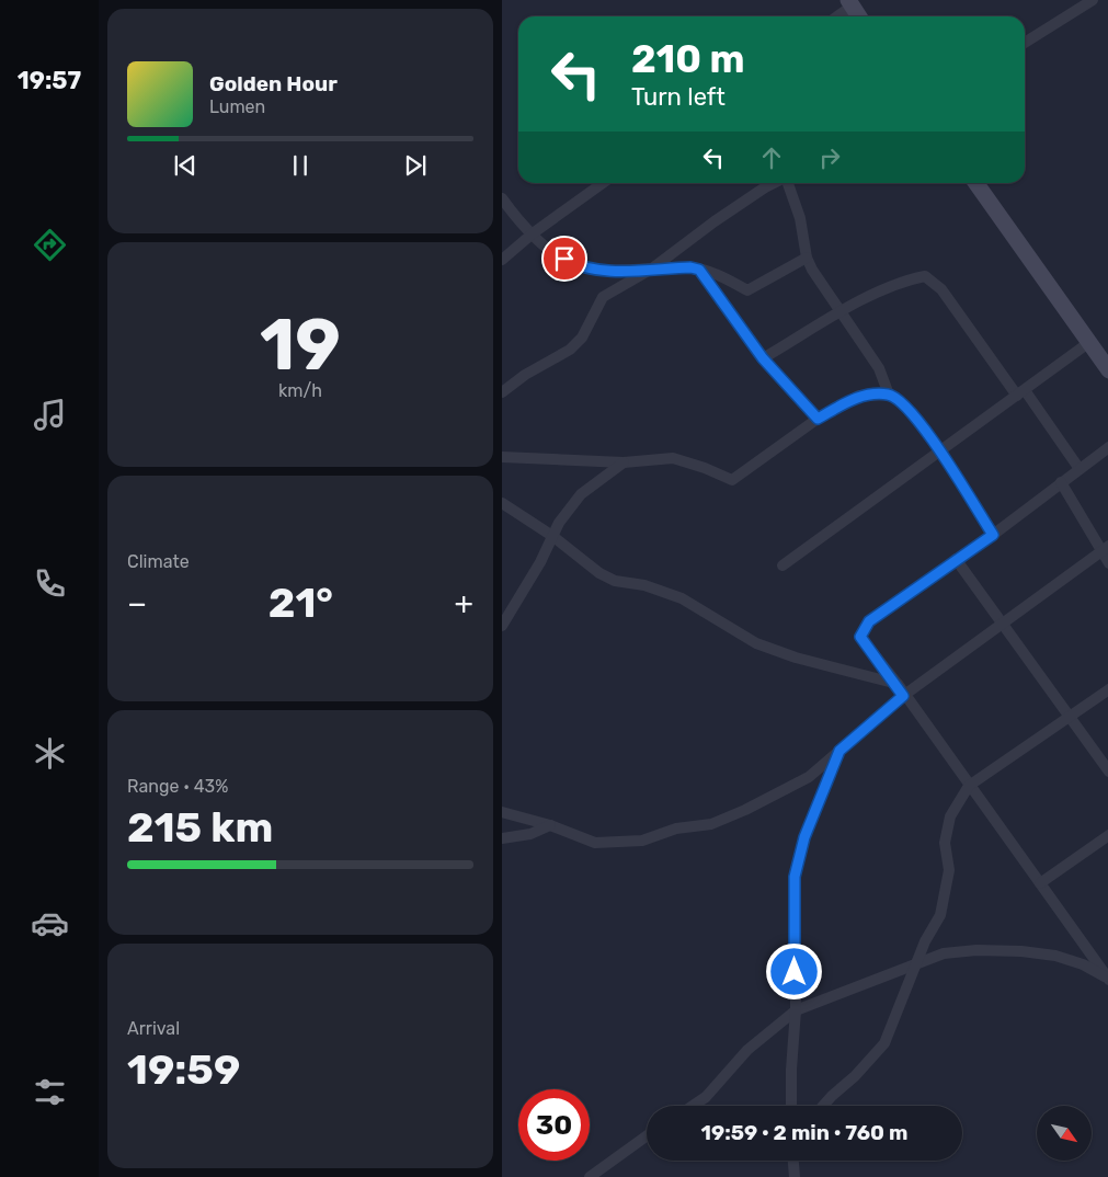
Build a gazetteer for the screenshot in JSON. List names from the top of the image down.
{
  "north": "bottom right",
  "page": {
    "tabs": "19:57",
    "turn": ["210 m", "Turn left"],
    "song": ["Golden Hour", "Lumen"],
    "tile": [
      ["19", "km/h"],
      "Climate",
      ["Range · 43%", "215 km"],
      ["Arrival", "19:59"]
    ],
    "heat": ["−", "21°", "+"],
    "limit": "30",
    "trip": "19:59 · 2 min · 760 m"
  }
}
